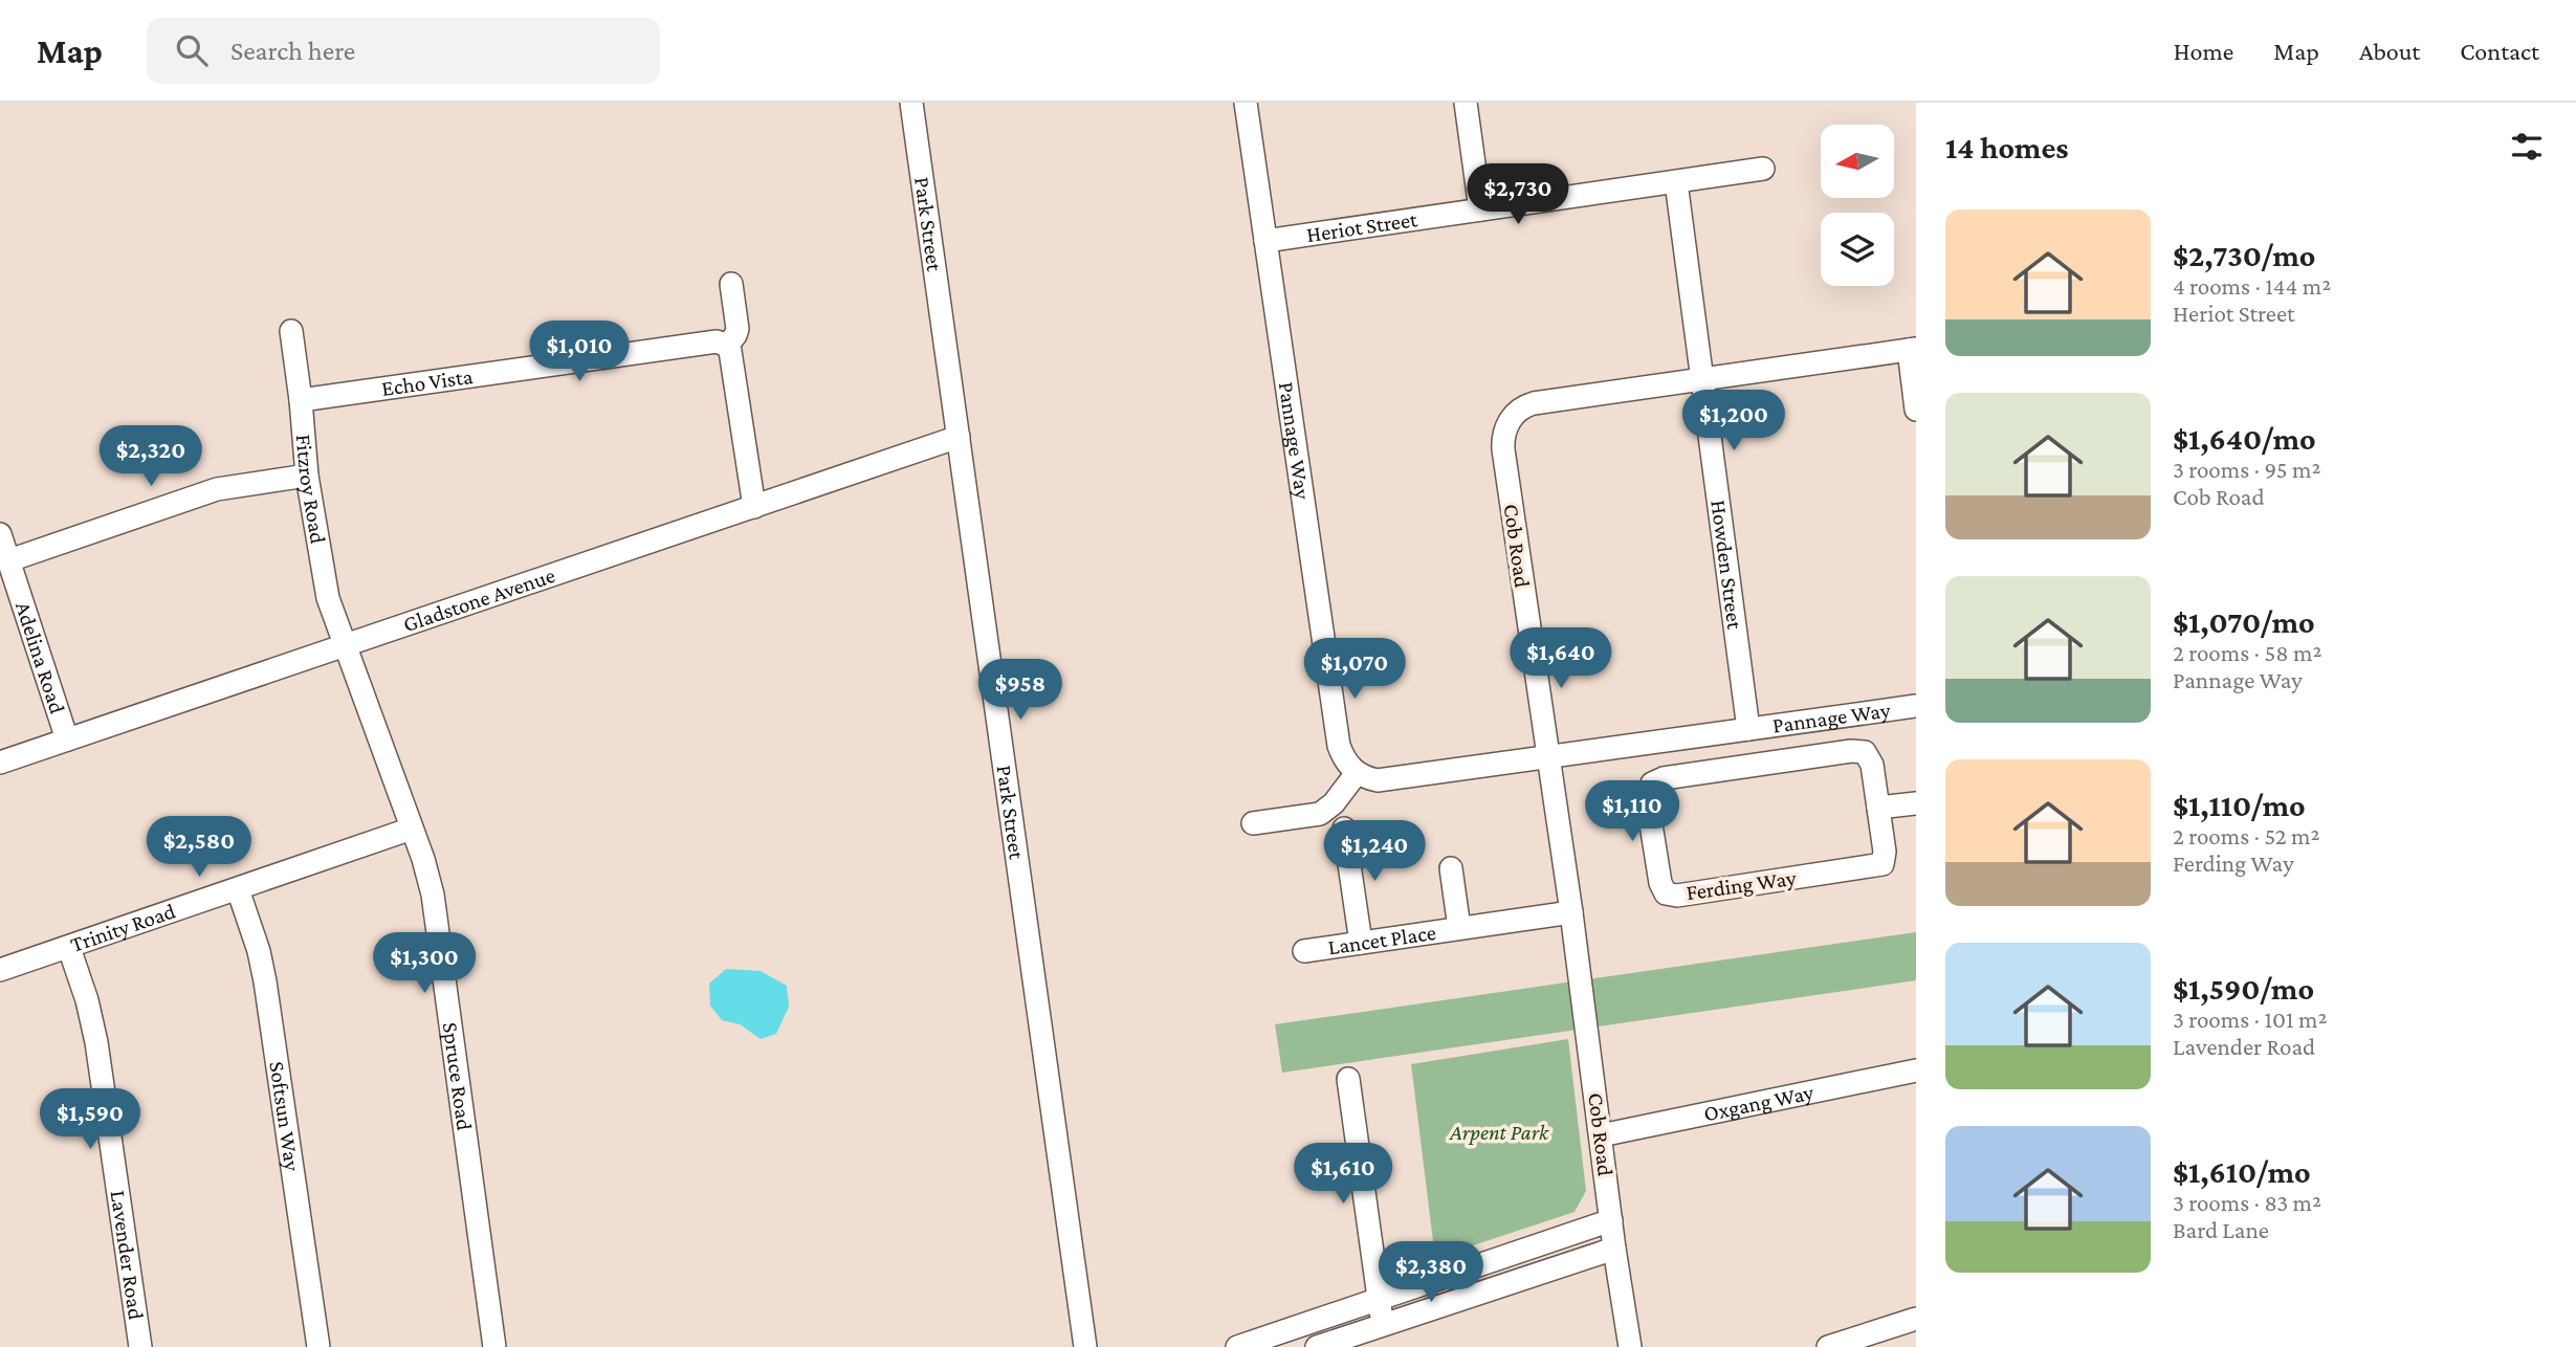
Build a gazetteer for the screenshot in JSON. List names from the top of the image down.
{
  "streets": {
    "street": [
      "Park Street",
      "Heriot Street",
      "Echo Vista",
      "Pannage Way",
      "Fitzroy Road",
      "Cob Road",
      "Howden Street",
      "Gladstone Avenue",
      "Adelina Road",
      "Ferding Way",
      "Trinity Road",
      "Lancet Place",
      "Spruce Road",
      "Oxgang Way",
      "Softsun Way",
      "Lavender Road"
    ]
  },
  "crossings": [
    ["Park Street", "Gladstone Avenue"],
    ["Heriot Street", "Pannage Way"],
    ["Heriot Street", "Howden Street"],
    ["Echo Vista", "Fitzroy Road"],
    ["Pannage Way", "Cob Road"],
    ["Pannage Way", "Howden Street"],
    ["Fitzroy Road", "Gladstone Avenue"],
    ["Fitzroy Road", "Spruce Road"],
    ["Cob Road", "Howden Street"],
    ["Cob Road", "Lancet Place"],
    ["Cob Road", "Oxgang Way"],
    ["Gladstone Avenue", "Adelina Road"],
    ["Gladstone Avenue", "Spruce Road"],
    ["Trinity Road", "Spruce Road"],
    ["Trinity Road", "Softsun Way"],
    ["Trinity Road", "Lavender Road"]
  ],
  "parks": ["Arpent Park"],
  "north": "left",
  "page": {
    "header": "Map",
    "search": "Search here",
    "nav": [
      "Home",
      "Map",
      "About",
      "Contact"
    ],
    "heading": "14 homes",
    "price": [
      "$2,730",
      "$1,010",
      "$1,200",
      "$2,320",
      "$1,640",
      "$1,070",
      "$958",
      "$1,110",
      "$2,580",
      "$1,240",
      "$1,300",
      "$1,590",
      "$1,610",
      "$2,380"
    ],
    "list": [
      {
        "name": "$2,730/mo",
        "note": "4 rooms · 144 m² · Heriot Street"
      },
      {
        "name": "$1,640/mo",
        "note": "3 rooms · 95 m² · Cob Road"
      },
      {
        "name": "$1,070/mo",
        "note": "2 rooms · 58 m² · Pannage Way"
      },
      {
        "name": "$1,110/mo",
        "note": "2 rooms · 52 m² · Ferding Way"
      },
      {
        "name": "$1,590/mo",
        "note": "3 rooms · 101 m² · Lavender Road"
      },
      {
        "name": "$1,610/mo",
        "note": "3 rooms · 83 m² · Bard Lane"
      }
    ]
  }
}
